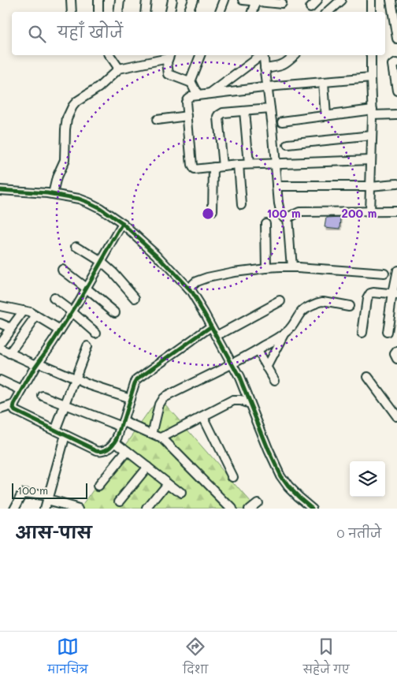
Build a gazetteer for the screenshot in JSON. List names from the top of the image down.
{
  "scale_bar": "100 m",
  "page": {
    "search": "यहाँ खोजें",
    "scale": "100 m",
    "heading": ["आस-पास", "0 नतीजे"],
    "nav": ["मानचित्र", "दिशा", "सहेजे गए"]
  },
  "rings": ["100 m", "200 m"]
}
